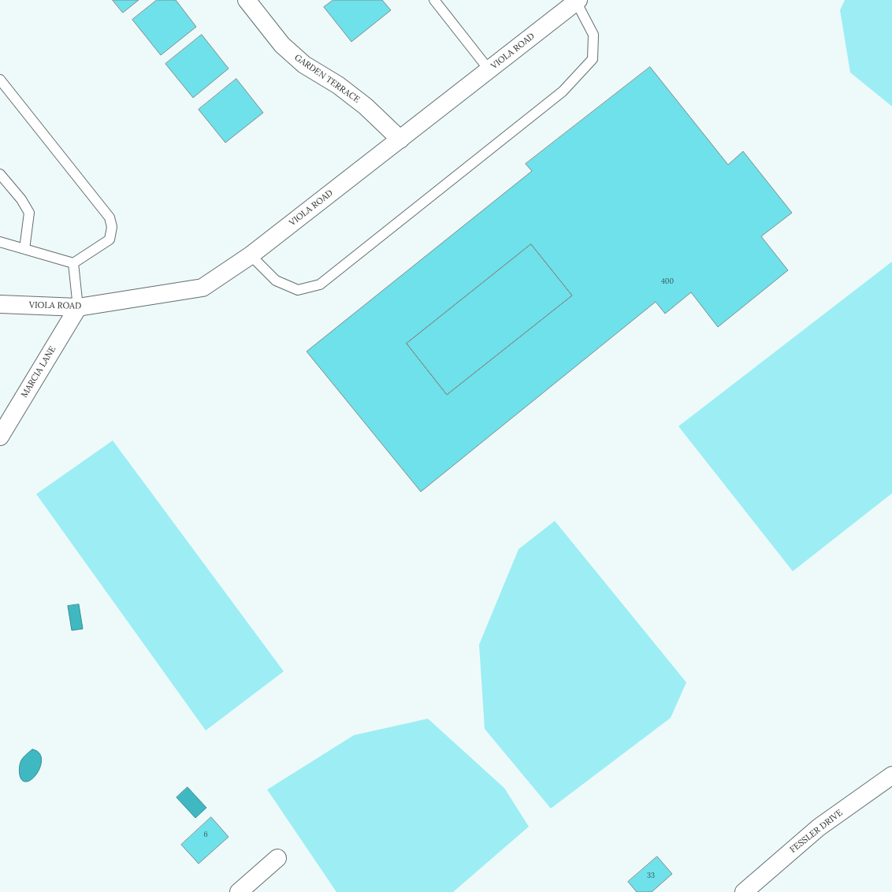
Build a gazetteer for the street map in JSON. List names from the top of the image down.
{
  "streets": {
    "street": [
      "VIOLA ROAD",
      "GARDEN TERRACE",
      "MARCIA LANE",
      "FESSLER DRIVE"
    ]
  },
  "crossings": [
    ["VIOLA ROAD", "GARDEN TERRACE"],
    ["VIOLA ROAD", "MARCIA LANE"]
  ],
  "house_numbers": ["400", "6", "33"]
}
